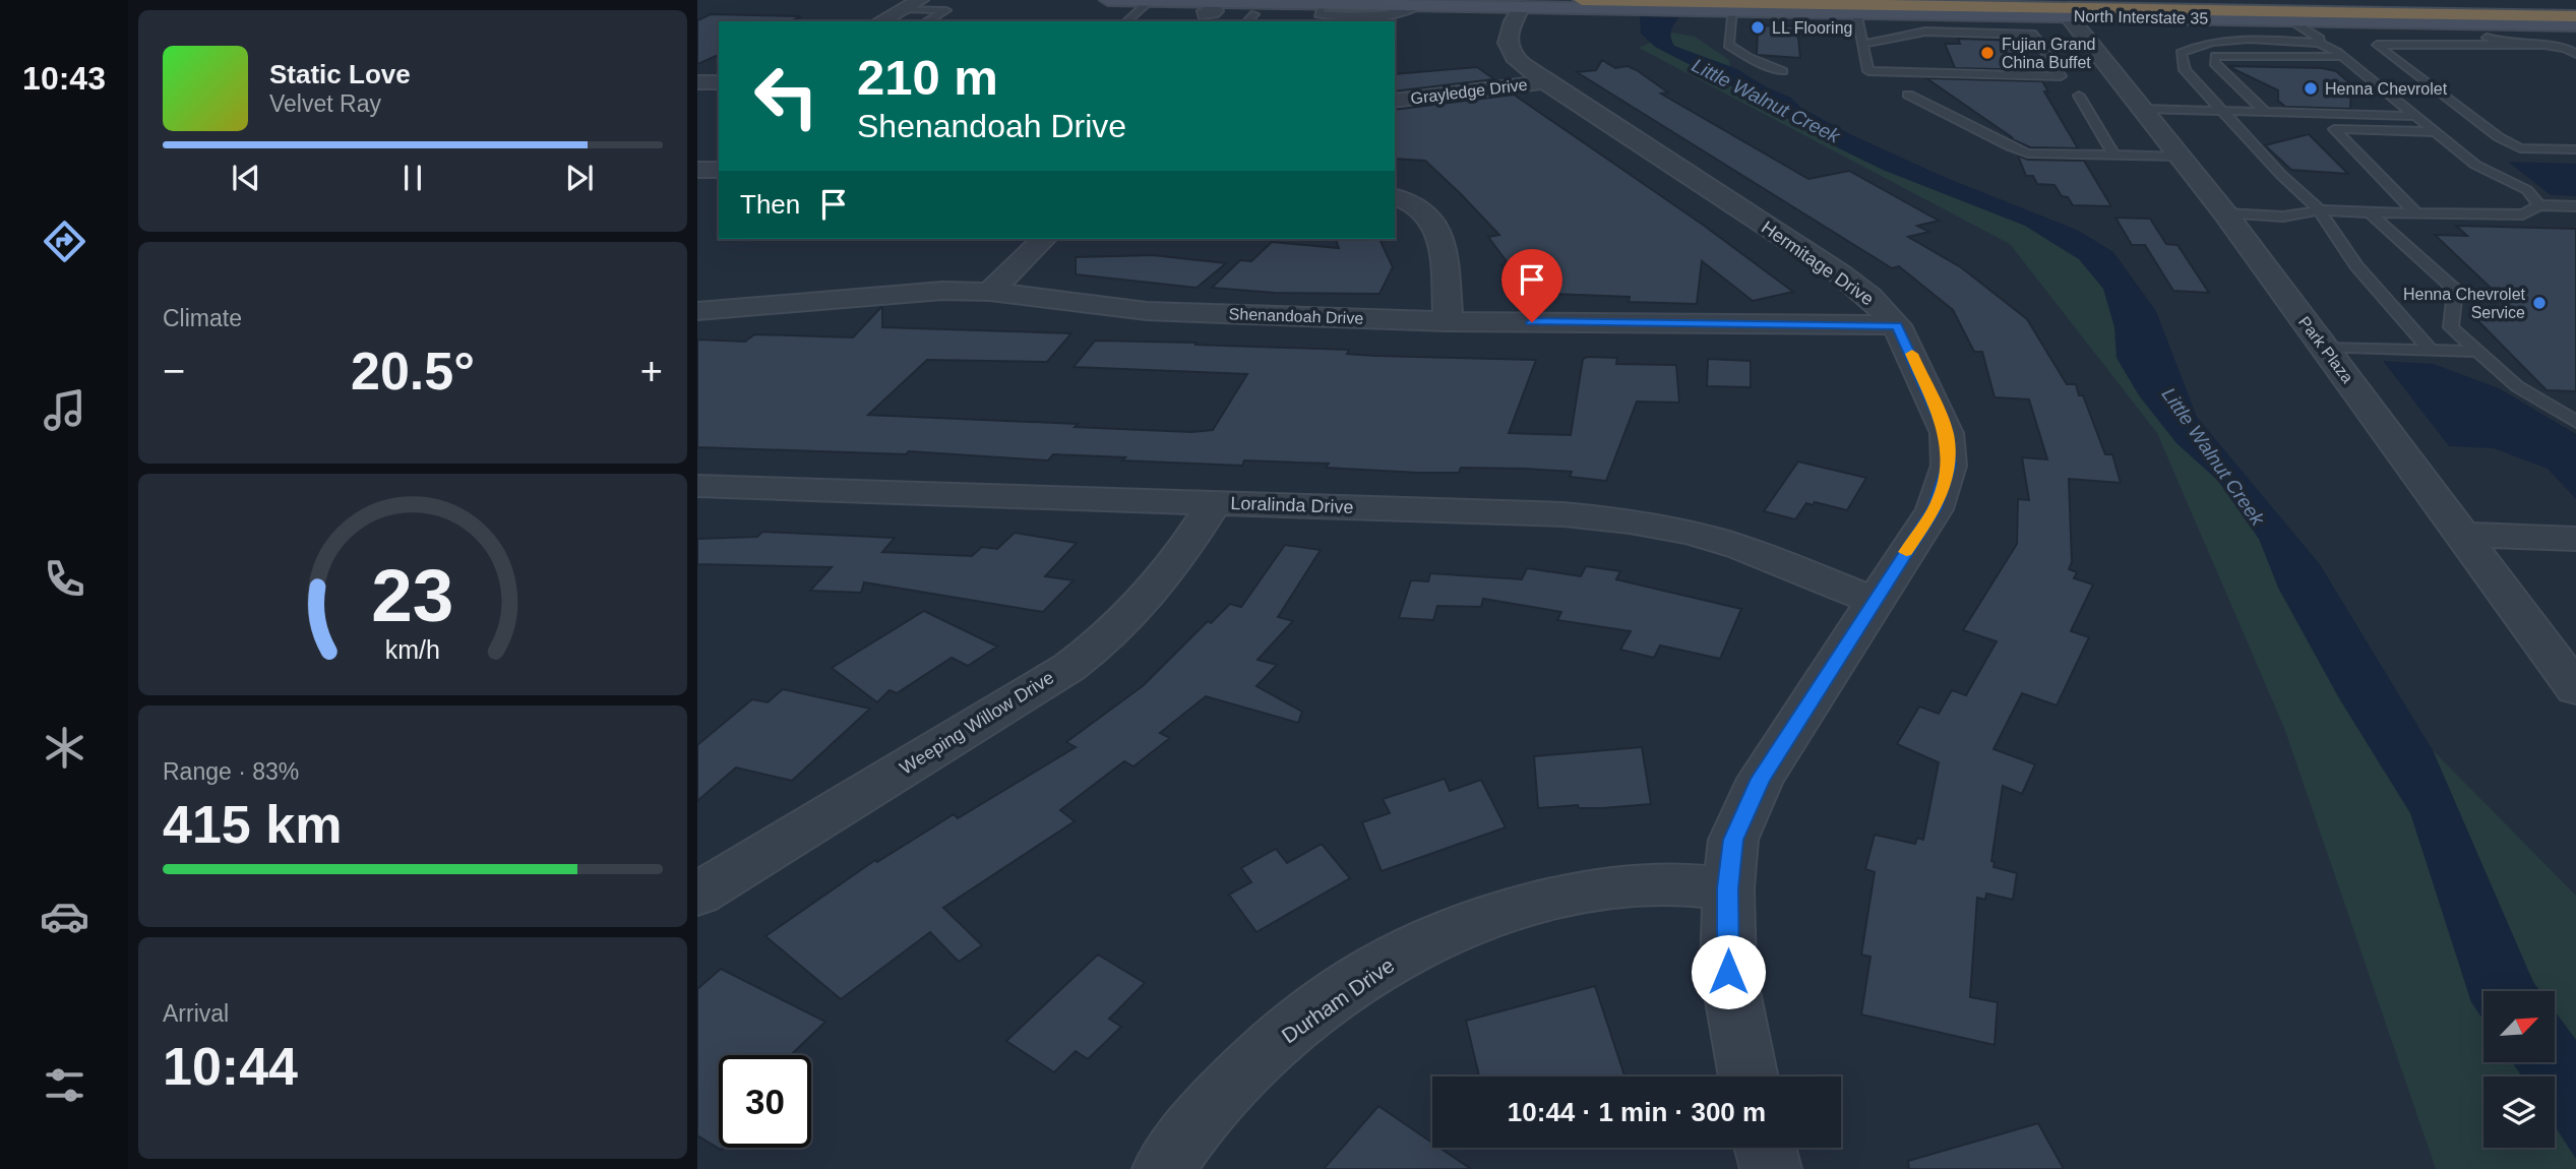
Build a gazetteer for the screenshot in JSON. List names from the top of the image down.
{
  "streets": {
    "main road": ["North Interstate 35"],
    "street": [
      "Grayledge Drive",
      "Hermitage Drive",
      "Shenandoah Drive",
      "Park Plaza",
      "Loralinda Drive",
      "Weeping Willow Drive",
      "Durham Drive"
    ]
  },
  "crossings": [
    ["North Interstate 35", "Hermitage Drive"],
    ["North Interstate 35", "Park Plaza"],
    ["Grayledge Drive", "Hermitage Drive"],
    ["Hermitage Drive", "Shenandoah Drive"],
    ["Hermitage Drive", "Loralinda Drive"],
    ["Hermitage Drive", "Durham Drive"],
    ["Loralinda Drive", "Weeping Willow Drive"]
  ],
  "water": ["Little Walnut Creek"],
  "places": [
    "LL Flooring",
    "Fujian Grand China Buffet",
    "Henna Chevrolet",
    "Henna Chevrolet Service"
  ],
  "north": "top right",
  "page": {
    "tabs": "10:43",
    "turn": ["210 m", "Shenandoah Drive"],
    "song": ["Static Love", "Velvet Ray"],
    "then": "Then",
    "tile": [
      "Climate",
      ["Range · 83%", "415 km"],
      ["Arrival", "10:44"]
    ],
    "heat": ["−", "20.5°", "+"],
    "limit": "30",
    "trip": "10:44 · 1 min · 300 m",
    "gauge": ["23", "km/h"]
  }
}
